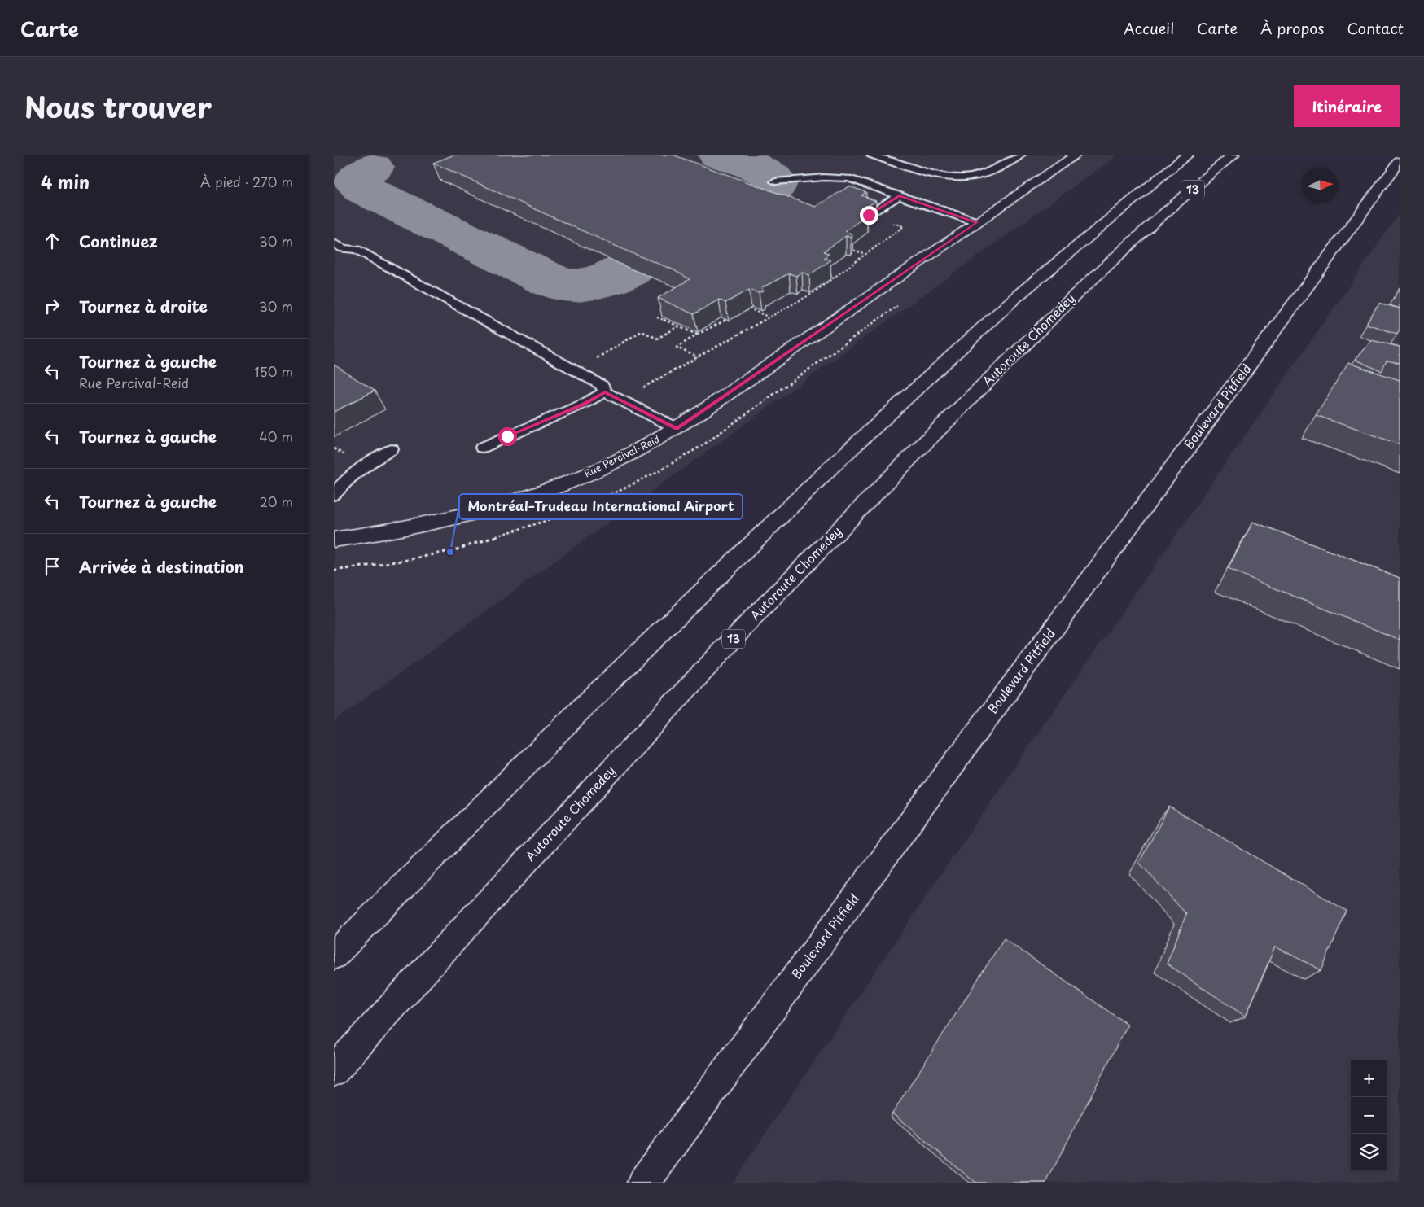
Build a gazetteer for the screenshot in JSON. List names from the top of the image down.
{
  "streets": {
    "main road": [
      "13",
      "Autoroute Chomedey",
      "Boulevard Pitfield",
      "Rue Percival-Reid"
    ]
  },
  "places": ["Montréal–Trudeau International Airport"],
  "north": "right",
  "page": {
    "header": "Carte",
    "nav": [
      "Accueil",
      "Carte",
      "À propos",
      "Contact"
    ],
    "title": "Nous trouver",
    "buttons": "Itinéraire",
    "heading": ["4 min", "À pied · 270 m"],
    "list": [
      ["Continuez", "30 m"],
      ["Tournez à droite", "30 m"],
      ["Tournez à gauche", "Rue Percival-Reid", "150 m"],
      ["Tournez à gauche", "40 m"],
      ["Tournez à gauche", "20 m"],
      "Arrivée à destination"
    ],
    "map_buttons": ["+", "−"]
  }
}
